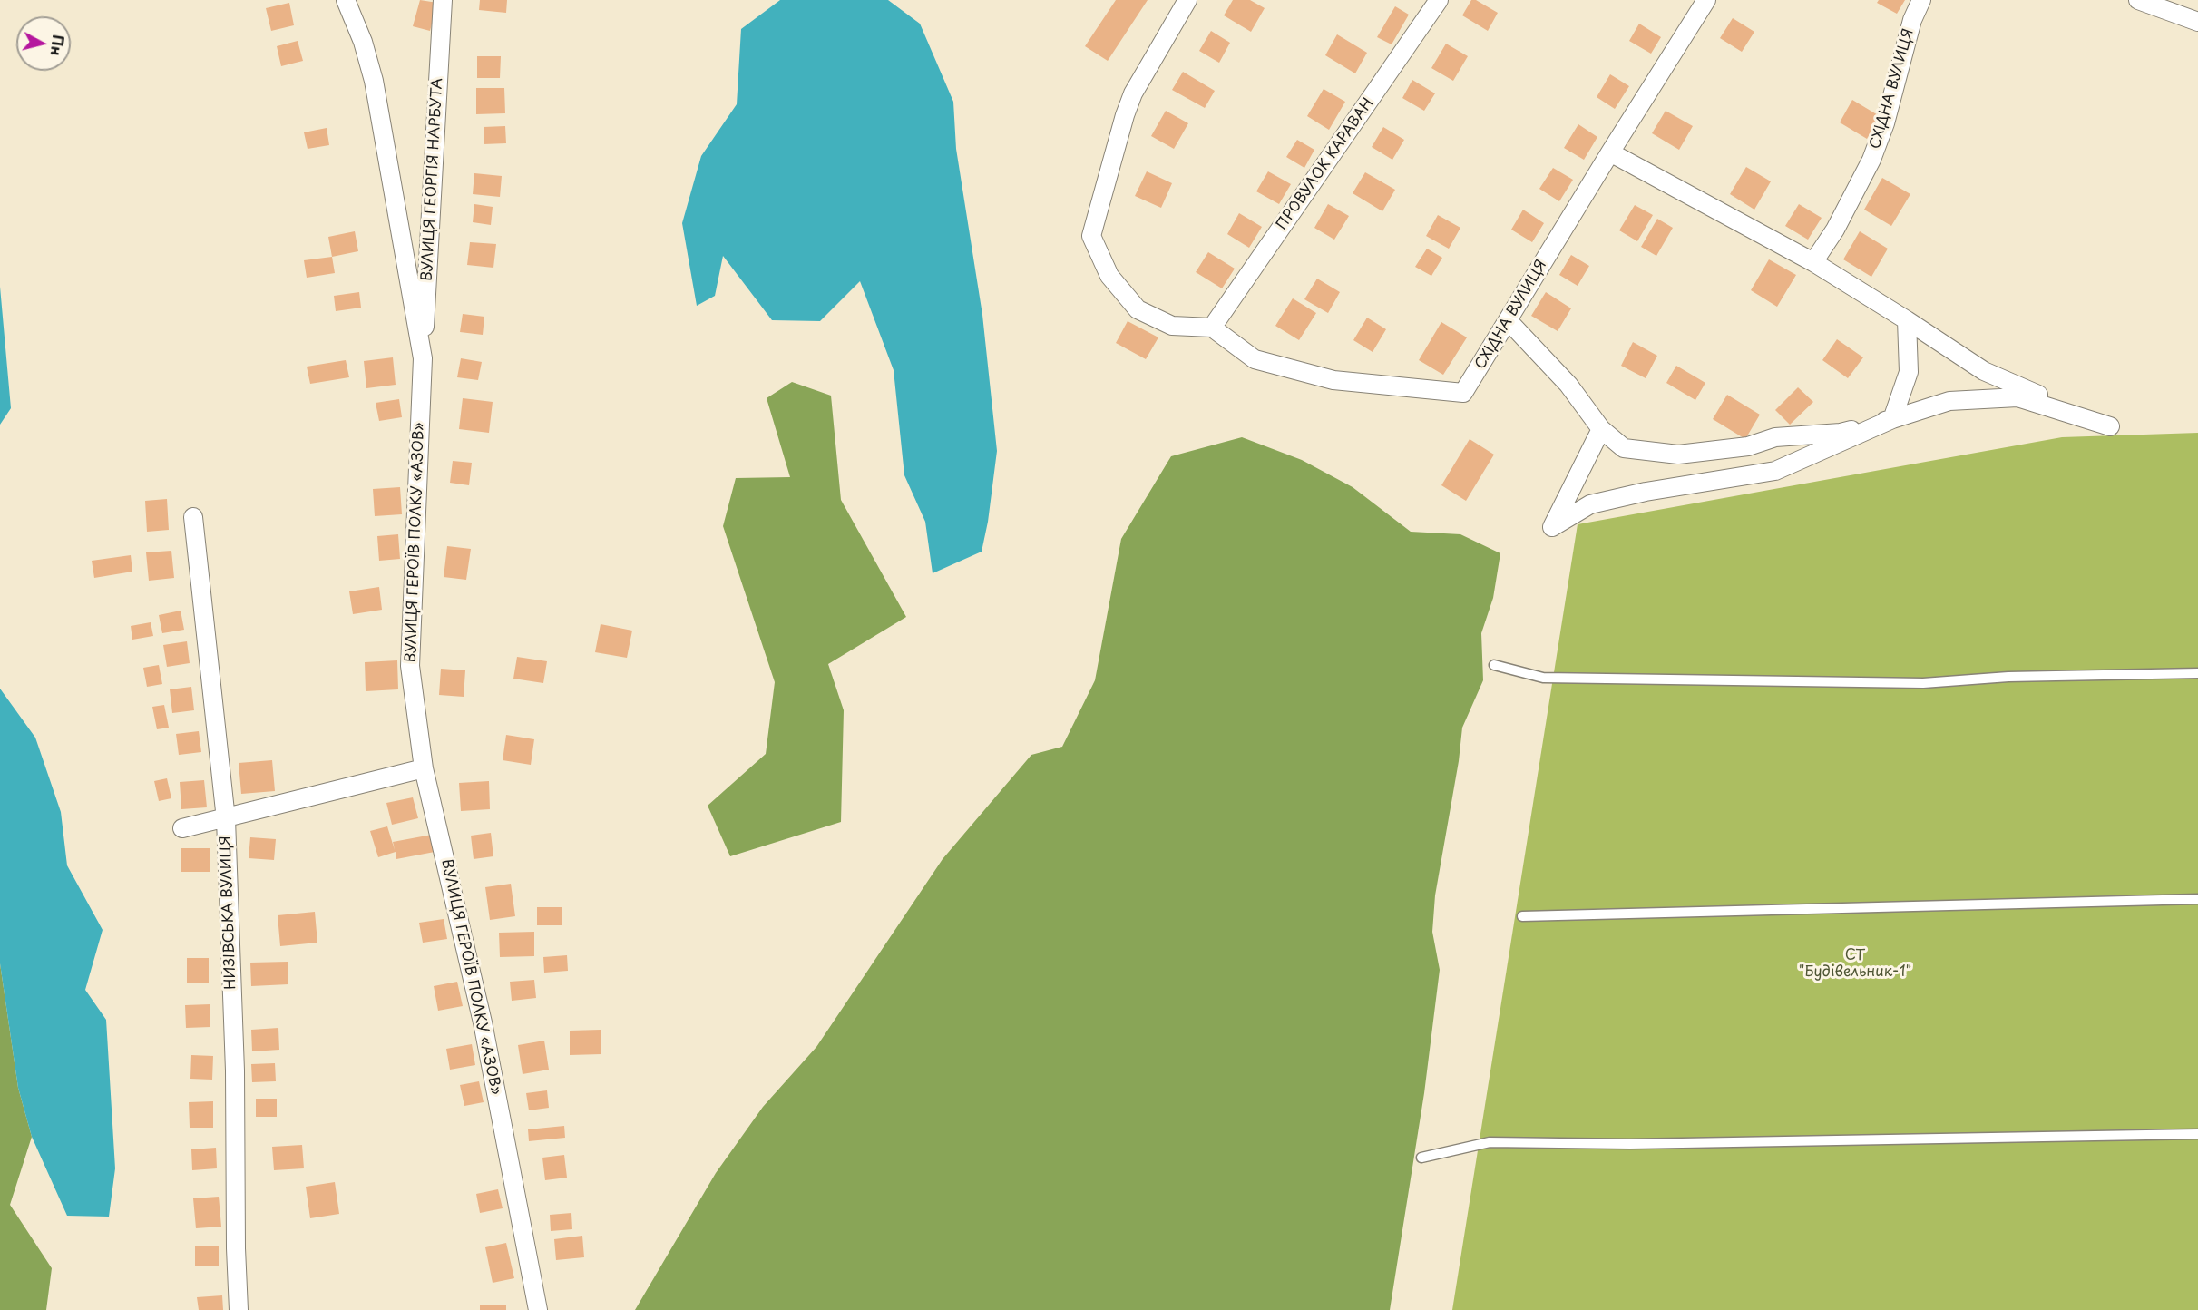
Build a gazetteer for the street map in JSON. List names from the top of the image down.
{
  "streets": {
    "street": [
      "СХІДНА ВУЛИЦЯ",
      "ПРОВУЛОК КАРАВАН",
      "ВУЛИЦЯ ГЕОРГІЯ НАРБУТА",
      "ВУЛИЦЯ ГЕРОЇВ ПОЛКУ «АЗОВ»",
      "НИЗІВСЬКА ВУЛИЦЯ"
    ]
  },
  "crossings": [
    ["СХІДНА ВУЛИЦЯ", "ПРОВУЛОК КАРАВАН"],
    ["ВУЛИЦЯ ГЕОРГІЯ НАРБУТА", "ВУЛИЦЯ ГЕРОЇВ ПОЛКУ «АЗОВ»"]
  ],
  "parks": ["СТ \"Будівельник-1\""],
  "north": "right"
}
